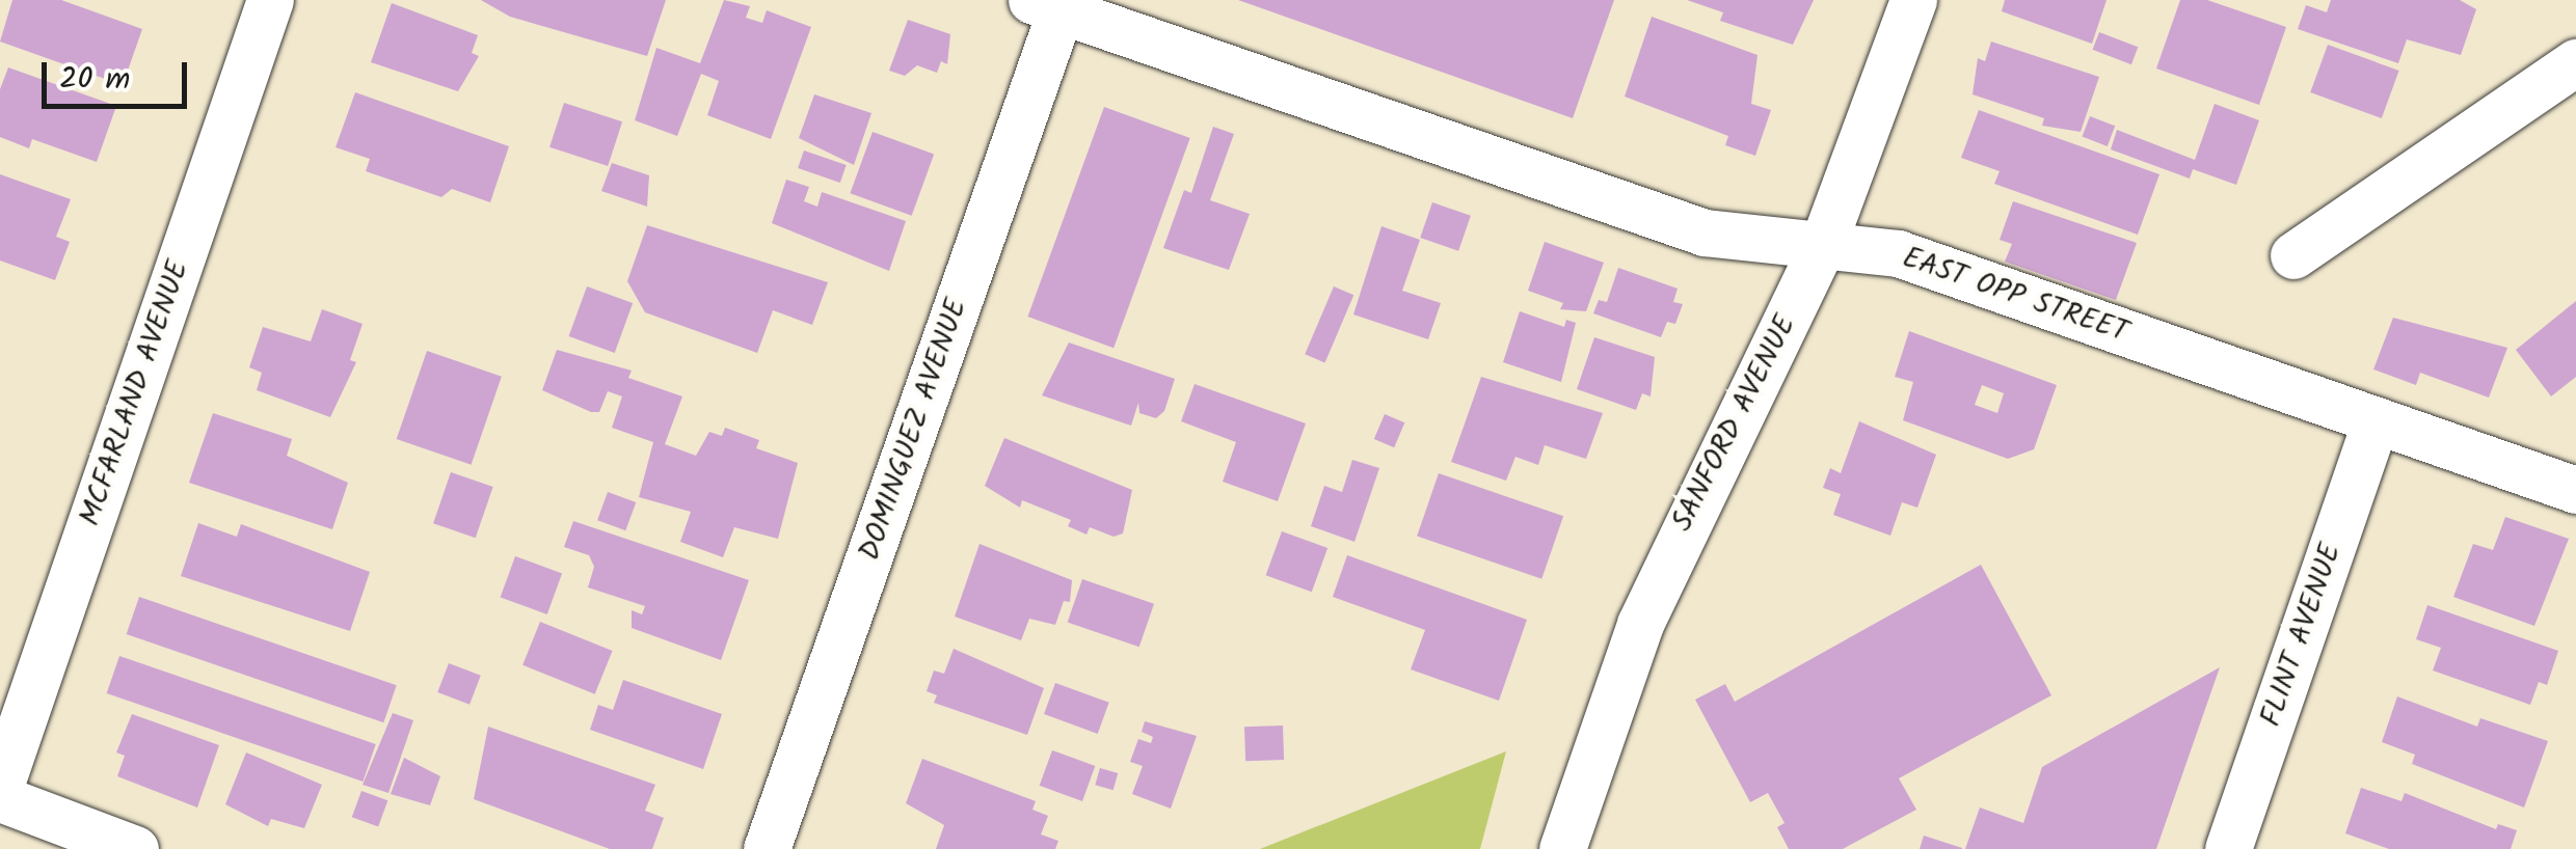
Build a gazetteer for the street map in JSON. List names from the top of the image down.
{
  "streets": {
    "street": [
      "EAST OPP STREET",
      "MCFARLAND AVENUE",
      "SANFORD AVENUE",
      "DOMINGUEZ AVENUE",
      "FLINT AVENUE"
    ]
  },
  "crossings": [
    ["EAST OPP STREET", "SANFORD AVENUE"],
    ["EAST OPP STREET", "DOMINGUEZ AVENUE"],
    ["EAST OPP STREET", "FLINT AVENUE"]
  ],
  "scale_bar": "20 m"
}
